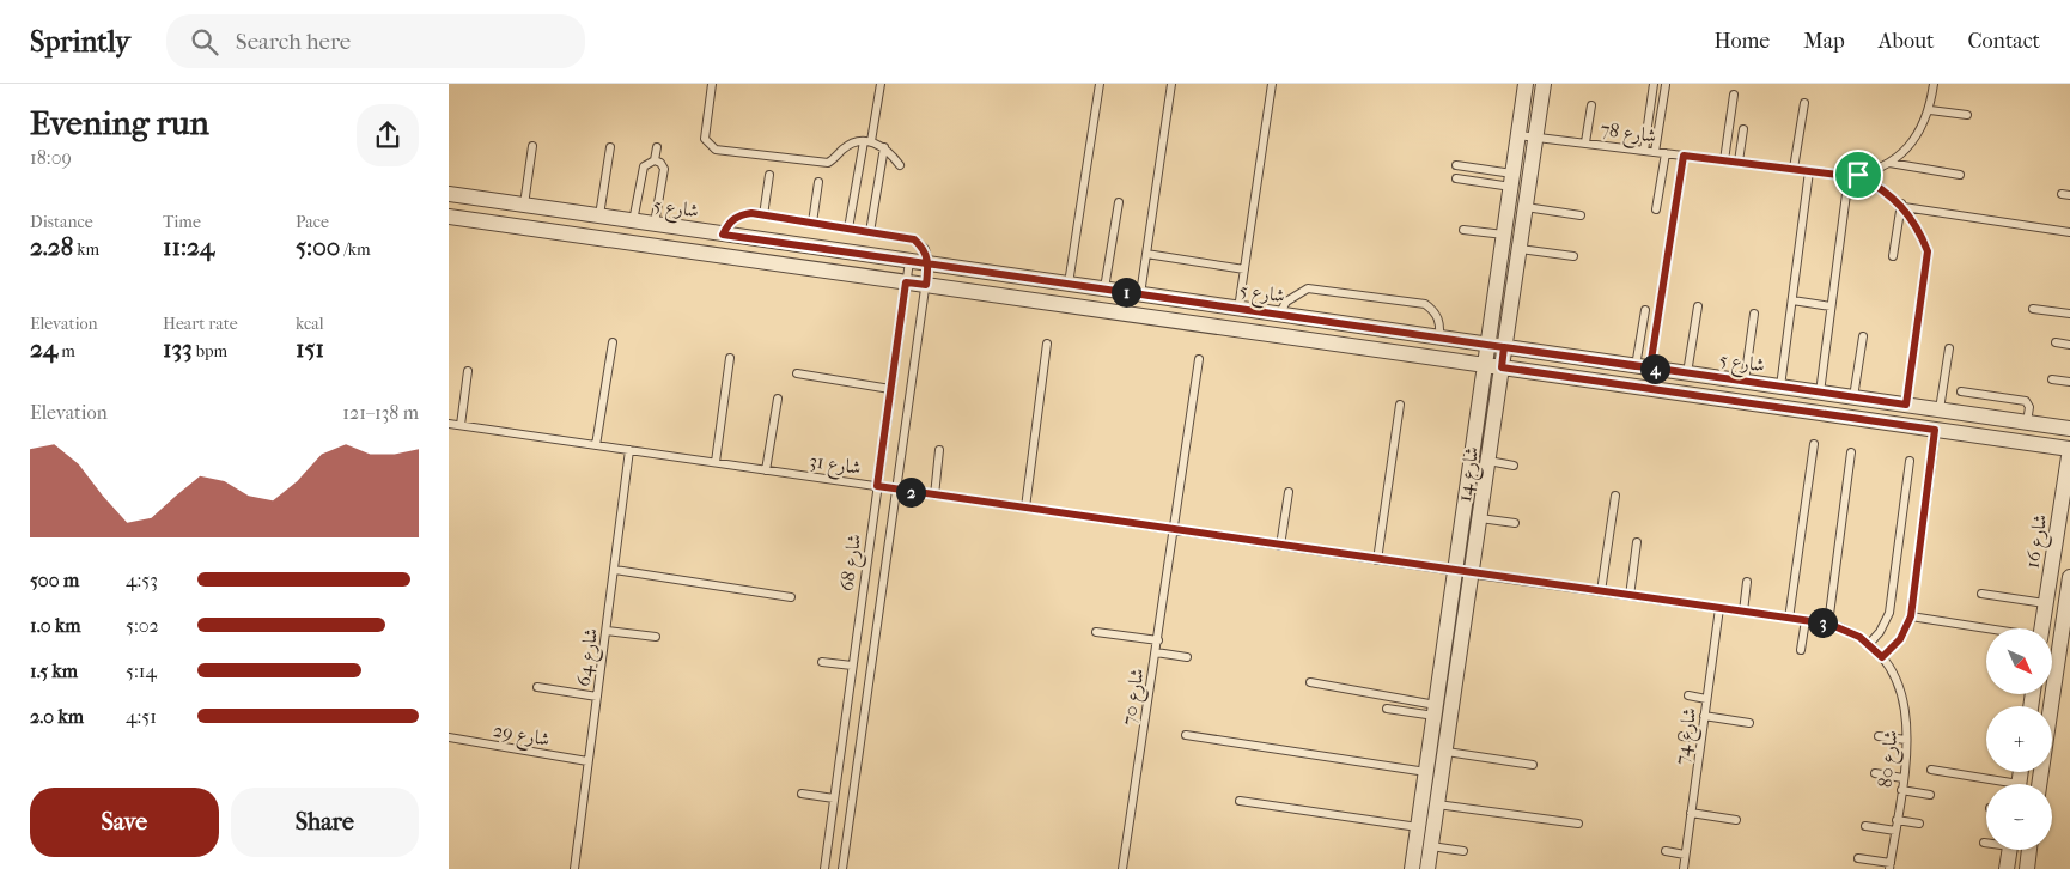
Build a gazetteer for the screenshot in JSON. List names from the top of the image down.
{
  "streets": {
    "street": ["شارع 5", "شارع 14", "شارع 16"],
    "lane": [
      "شارع 78",
      "شارع 31",
      "شارع 68",
      "شارع 64",
      "شارع 70",
      "شارع 29",
      "شارع 74",
      "شارع 80"
    ]
  },
  "crossings": [
    ["شارع 78", "شارع 14"],
    ["شارع 5", "شارع 14"],
    ["شارع 5", "شارع 16"],
    ["شارع 5", "شارع 68"],
    ["شارع 31", "شارع 14"],
    ["شارع 31", "شارع 68"],
    ["شارع 31", "شارع 64"],
    ["شارع 31", "شارع 70"],
    ["شارع 31", "شارع 74"],
    ["شارع 31", "شارع 80"],
    ["شارع 64", "شارع 29"]
  ],
  "north": "bottom right",
  "page": {
    "header": "Sprintly",
    "search": "Search here",
    "nav": [
      "Home",
      "Map",
      "About",
      "Contact"
    ],
    "heading": ["Evening run", "18:09"],
    "stats": [
      ["Distance", "2.28 km"],
      ["Time", "11:24"],
      ["Pace", "5:00 /km"],
      ["Elevation", "24 m"],
      ["Heart rate", "133 bpm"],
      ["kcal", "151"]
    ],
    "pins": [
      "1",
      "4",
      "2",
      "3"
    ],
    "chart": ["Elevation", "121–138 m"],
    "list": [
      {
        "name": "500 m",
        "note": "4:53"
      },
      {
        "name": "1.0 km",
        "note": "5:02"
      },
      {
        "name": "1.5 km",
        "note": "5:14"
      },
      {
        "name": "2.0 km",
        "note": "4:51"
      }
    ],
    "map_buttons": ["+", "−"],
    "buttons": ["Save", "Share"]
  }
}
